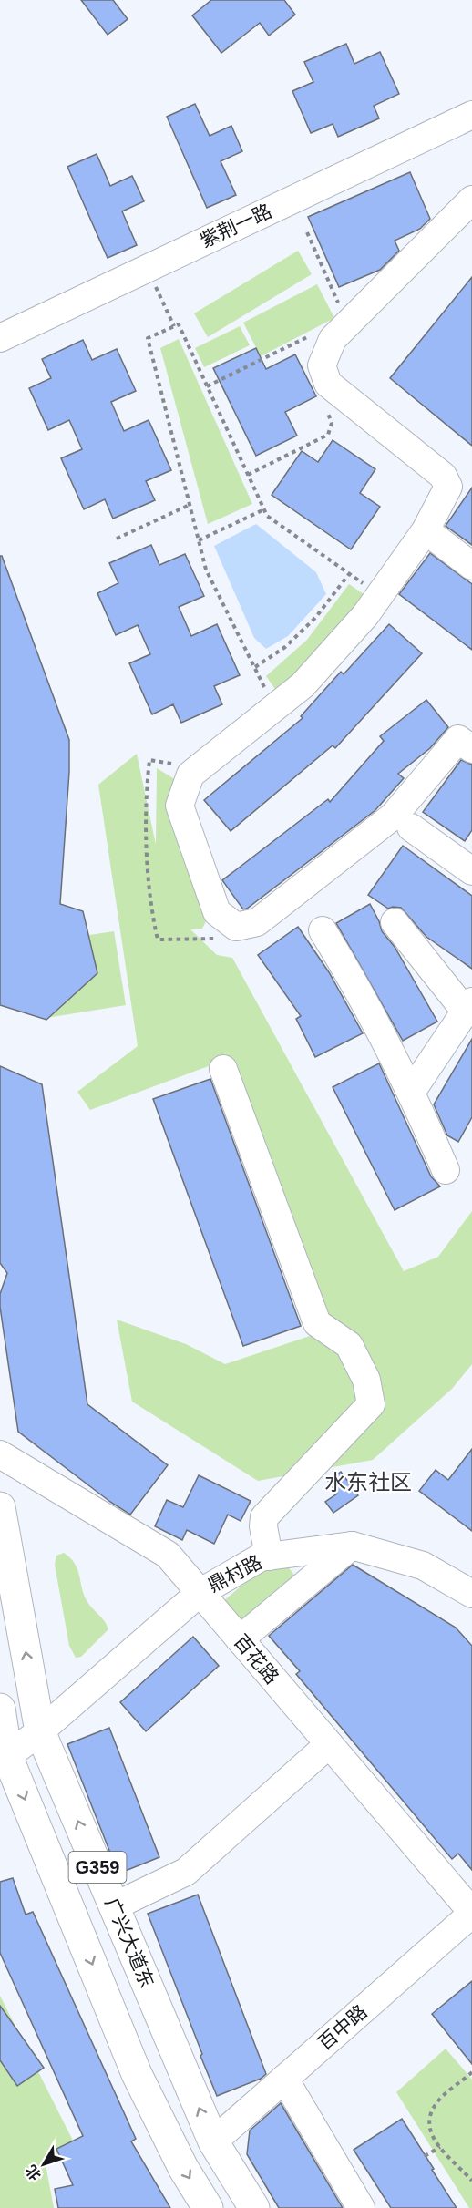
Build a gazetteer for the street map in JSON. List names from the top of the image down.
{
  "streets": {
    "highway": ["G359", "广兴大道东"],
    "street": [
      "紫荆一路",
      "鼎村路",
      "百花路",
      "百中路"
    ]
  },
  "crossings": [
    ["鼎村路", "百花路"],
    ["鼎村路", "G359"],
    ["鼎村路", "广兴大道东"],
    ["百花路", "百中路"],
    ["广兴大道东", "百中路"]
  ],
  "districts": ["水东社区"],
  "north": "bottom left"
}
